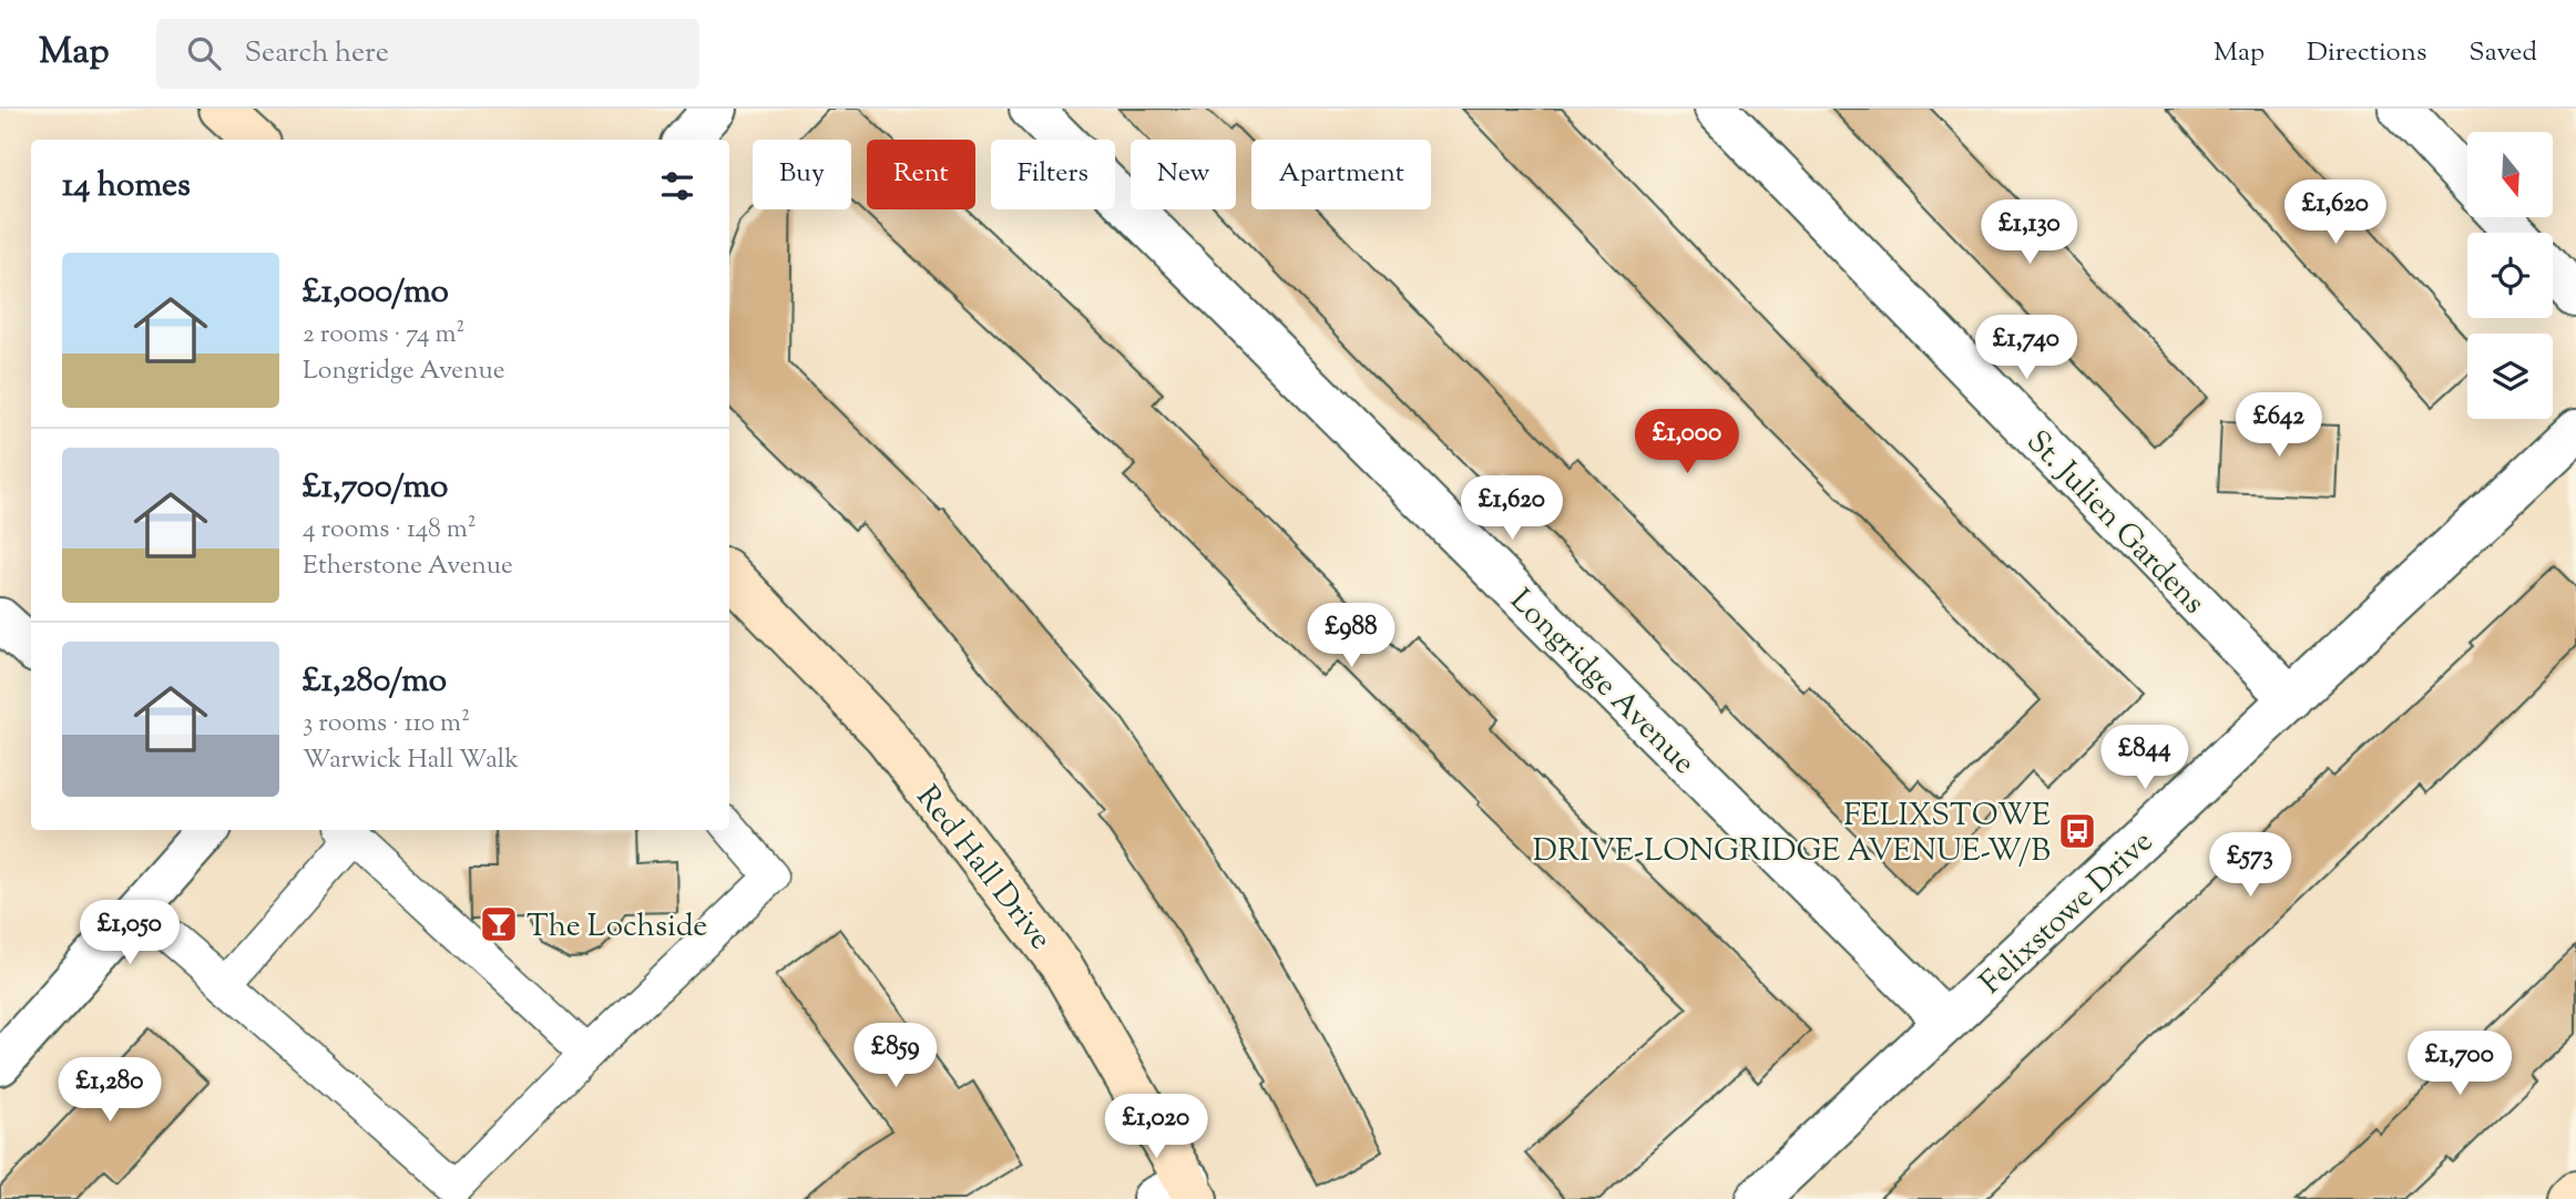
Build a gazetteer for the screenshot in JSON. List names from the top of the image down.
{
  "streets": {
    "street": [
      "St. Julien Gardens",
      "Longridge Avenue",
      "Red Hall Drive",
      "Felixstowe Drive"
    ]
  },
  "crossings": [
    ["St. Julien Gardens", "Felixstowe Drive"],
    ["Longridge Avenue", "Felixstowe Drive"]
  ],
  "places": {
    "bus stop": ["FELIXSTOWE DRIVE-LONGRIDGE AVENUE-W/B"],
    "bar": ["The Lochside"]
  },
  "north": "bottom",
  "page": {
    "header": "Map",
    "search": "Search here",
    "nav": ["Map", "Directions", "Saved"],
    "chip": [
      "Buy",
      "Rent",
      "Filters",
      "New",
      "Apartment"
    ],
    "heading": "14 homes",
    "price": [
      "£1,620",
      "£1,130",
      "£1,740",
      "£642",
      "£1,000",
      "£1,620",
      "£988",
      "£844",
      "£573",
      "£1,050",
      "£859",
      "£1,700",
      "£1,280",
      "£1,020"
    ],
    "list": [
      {
        "name": "£1,000/mo",
        "note": "2 rooms · 74 m² · Longridge Avenue"
      },
      {
        "name": "£1,700/mo",
        "note": "4 rooms · 148 m² · Etherstone Avenue"
      },
      {
        "name": "£1,280/mo",
        "note": "3 rooms · 110 m² · Warwick Hall Walk"
      }
    ]
  }
}
